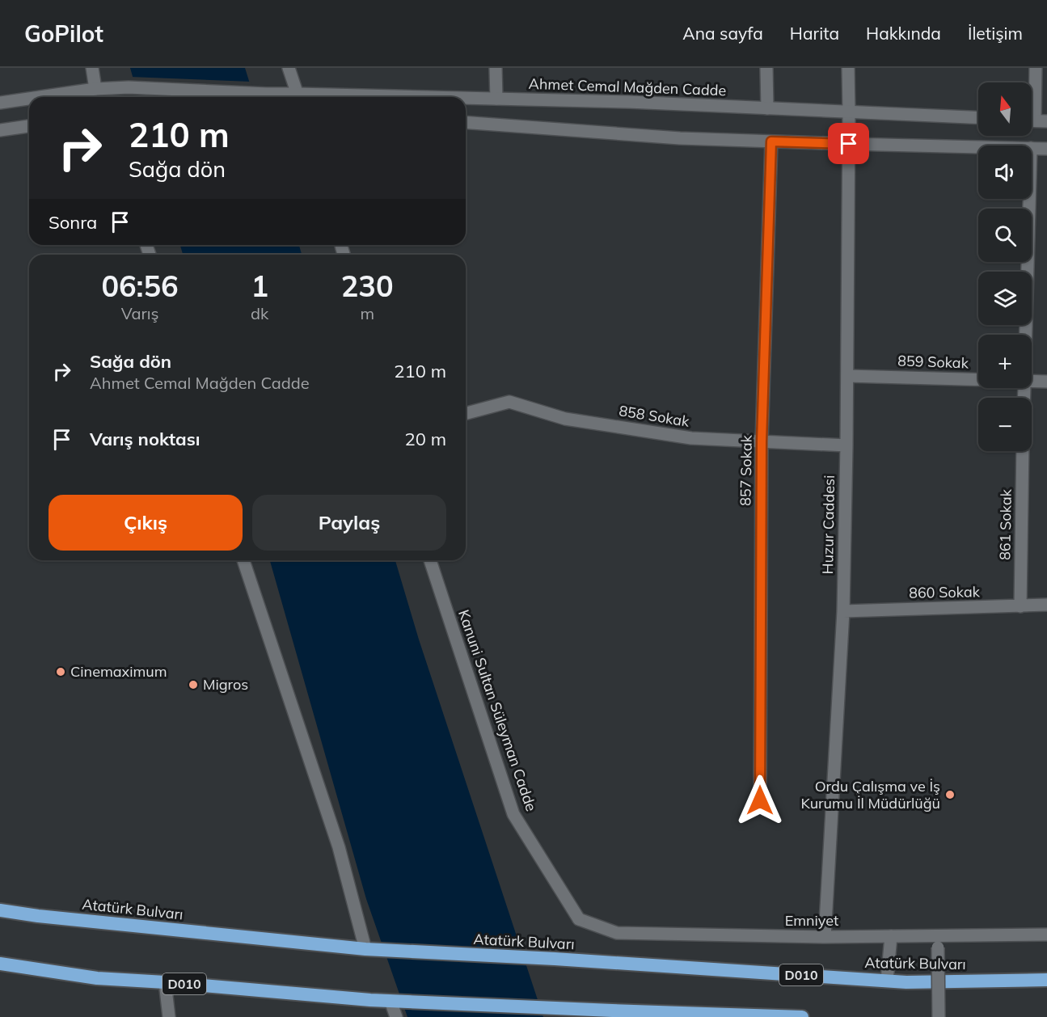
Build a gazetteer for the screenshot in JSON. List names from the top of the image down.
{
  "streets": {
    "highway": ["Atatürk Bulvarı", "D010"],
    "street": [
      "Ahmet Cemal Mağden Cadde",
      "859 Sokak",
      "858 Sokak",
      "857 Sokak",
      "Huzur Caddesi",
      "861 Sokak",
      "860 Sokak",
      "Kanuni Sultan Süleyman Cadde",
      "Emniyet"
    ]
  },
  "crossings": [
    ["Ahmet Cemal Mağden Cadde", "Huzur Caddesi"],
    ["859 Sokak", "Huzur Caddesi"],
    ["858 Sokak", "857 Sokak"],
    ["858 Sokak", "Huzur Caddesi"],
    ["Huzur Caddesi", "860 Sokak"],
    ["Huzur Caddesi", "Emniyet"],
    ["861 Sokak", "860 Sokak"],
    ["Kanuni Sultan Süleyman Cadde", "Emniyet"]
  ],
  "places": ["Cinemaximum", "Migros", "Ordu Çalışma ve İş Kurumu İl Müdürlüğü"],
  "north": "top",
  "page": {
    "header": "GoPilot",
    "nav": [
      "Ana sayfa",
      "Harita",
      "Hakkında",
      "İletişim"
    ],
    "map_buttons": ["+", "−"],
    "turn": ["210 m", "Sağa dön"],
    "then": "Sonra",
    "eta": [
      "06:56",
      "Varış",
      "1",
      "dk",
      "230",
      "m"
    ],
    "list": [
      {
        "name": "Sağa dön",
        "note": "Ahmet Cemal Mağden Cadde",
        "value": "210 m"
      },
      {
        "name": "Varış noktası",
        "value": "20 m"
      }
    ],
    "buttons": ["Çıkış", "Paylaş"]
  }
}
